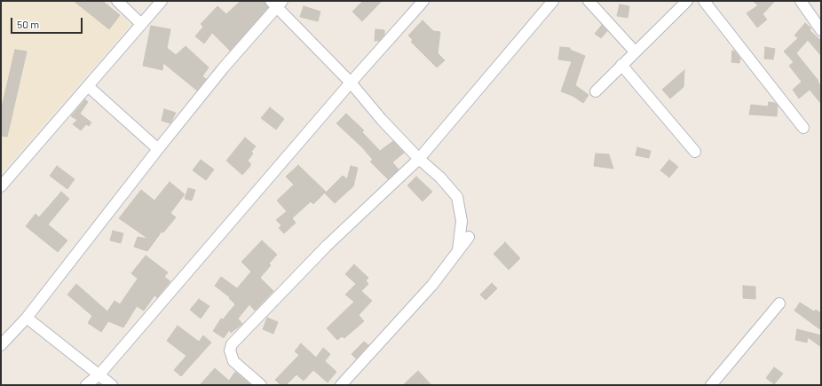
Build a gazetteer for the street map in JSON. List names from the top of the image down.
{
  "scale_bar": "50 m"
}
